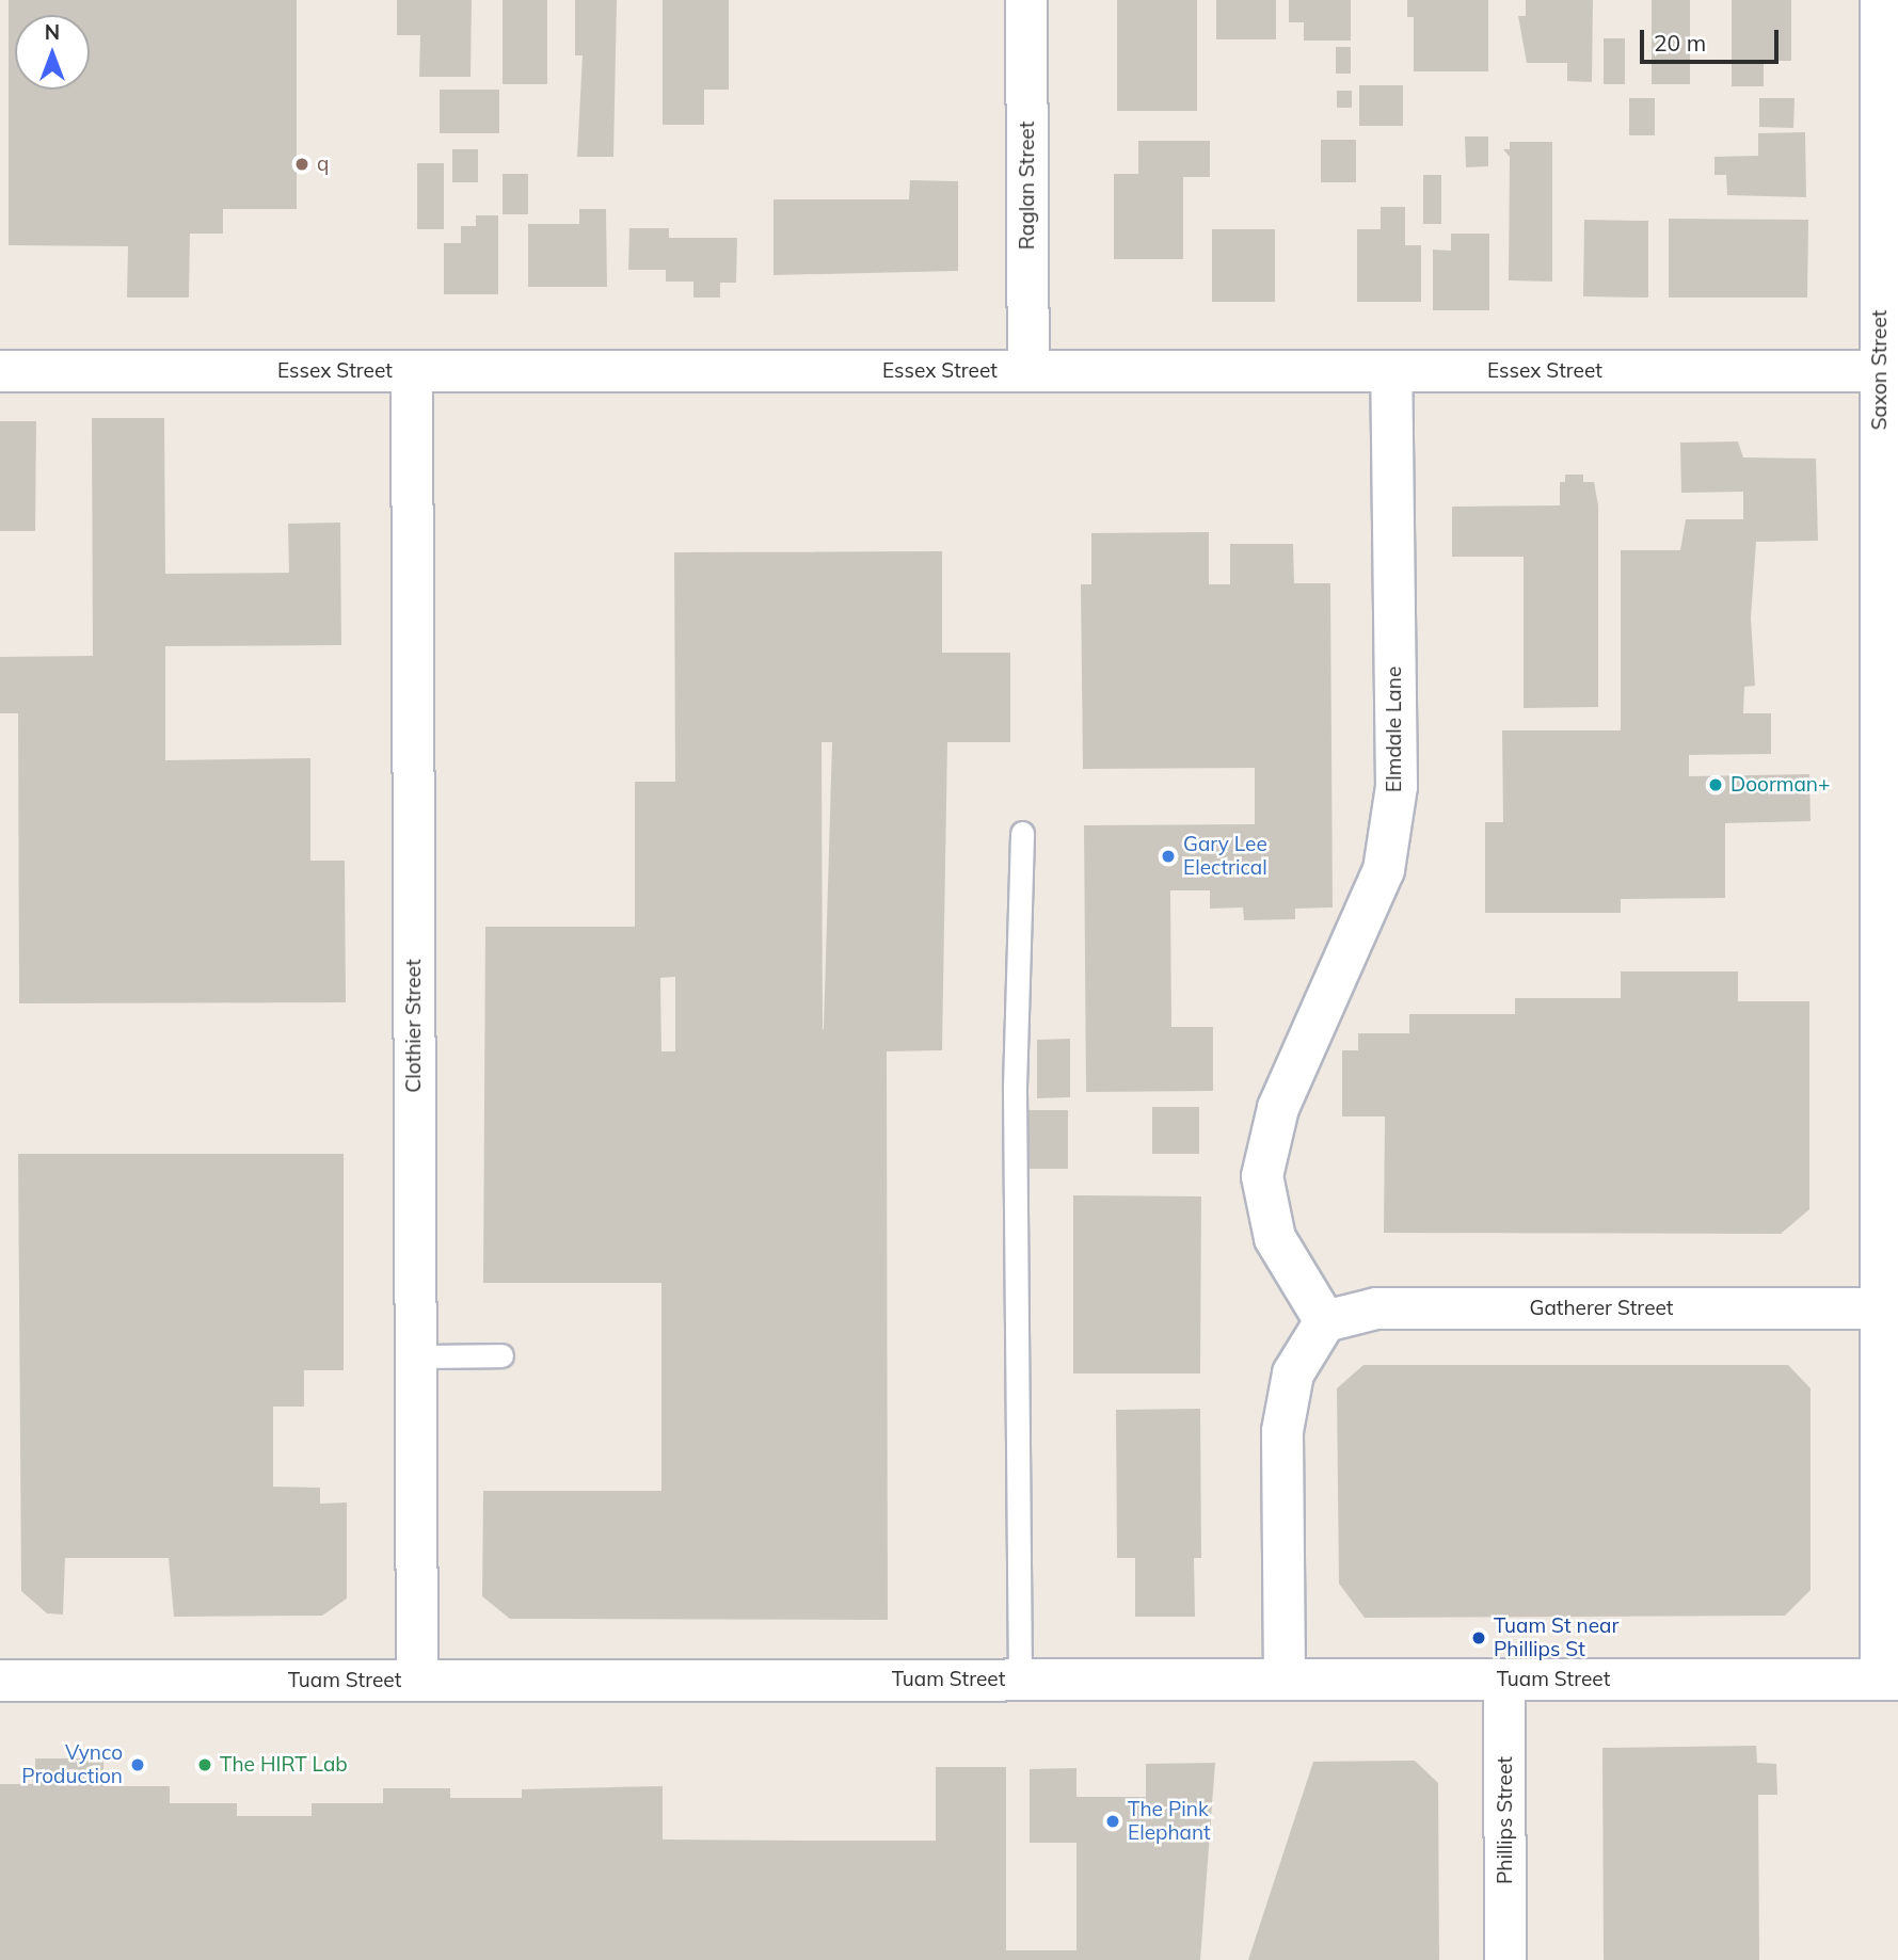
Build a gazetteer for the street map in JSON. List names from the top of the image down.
{
  "streets": {
    "street": [
      "Raglan Street",
      "Saxon Street",
      "Essex Street",
      "Elmdale Lane",
      "Clothier Street",
      "Gatherer Street",
      "Tuam Street",
      "Phillips Street"
    ]
  },
  "crossings": [
    ["Raglan Street", "Essex Street"],
    ["Saxon Street", "Essex Street"],
    ["Saxon Street", "Gatherer Street"],
    ["Saxon Street", "Tuam Street"],
    ["Essex Street", "Elmdale Lane"],
    ["Essex Street", "Clothier Street"],
    ["Elmdale Lane", "Gatherer Street"],
    ["Clothier Street", "Tuam Street"],
    ["Tuam Street", "Phillips Street"]
  ],
  "places": [
    "q",
    "Doorman+",
    "Gary Lee Electrical",
    "Tuam St near Phillips St",
    "Vynco Production",
    "The HIRT Lab",
    "The Pink Elephant"
  ],
  "scale_bar": "20 m",
  "north": "top"
}
